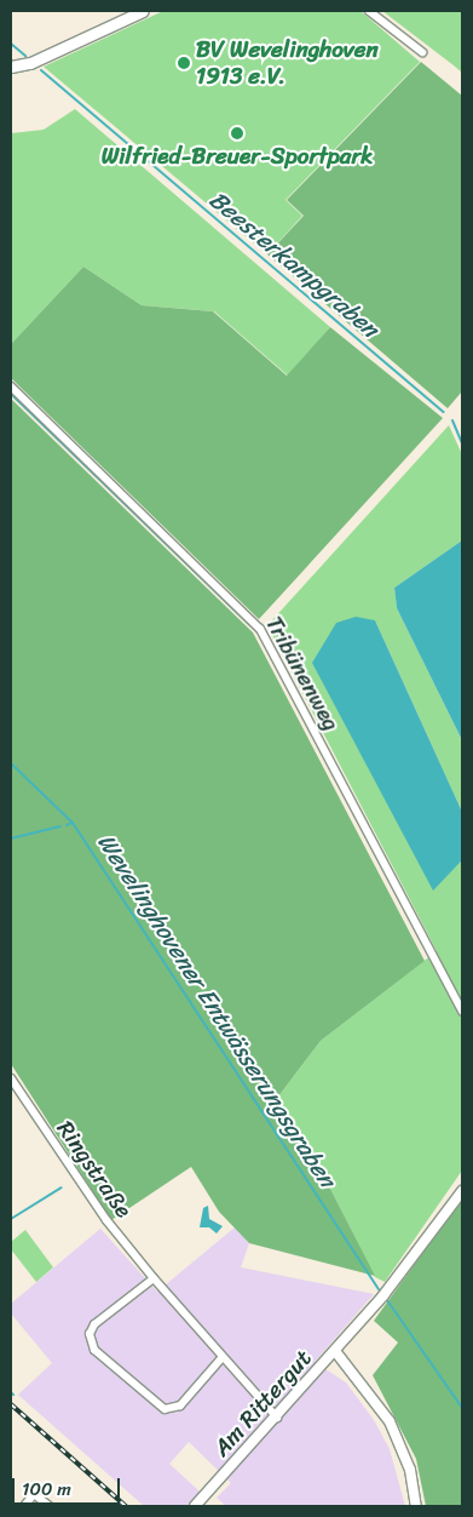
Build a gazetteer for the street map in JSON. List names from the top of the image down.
{
  "streets": {
    "street": ["Tribünenweg", "Ringstraße", "Am Rittergut"]
  },
  "crossings": [
    ["Ringstraße", "Am Rittergut"]
  ],
  "water": ["Beesterkampgraben", "Wevelinghovener Entwässerungsgraben"],
  "places": ["BV Wevelinghoven 1913 e.V.", "Wilfried-Breuer-Sportpark"],
  "scale_bar": "100 m"
}
